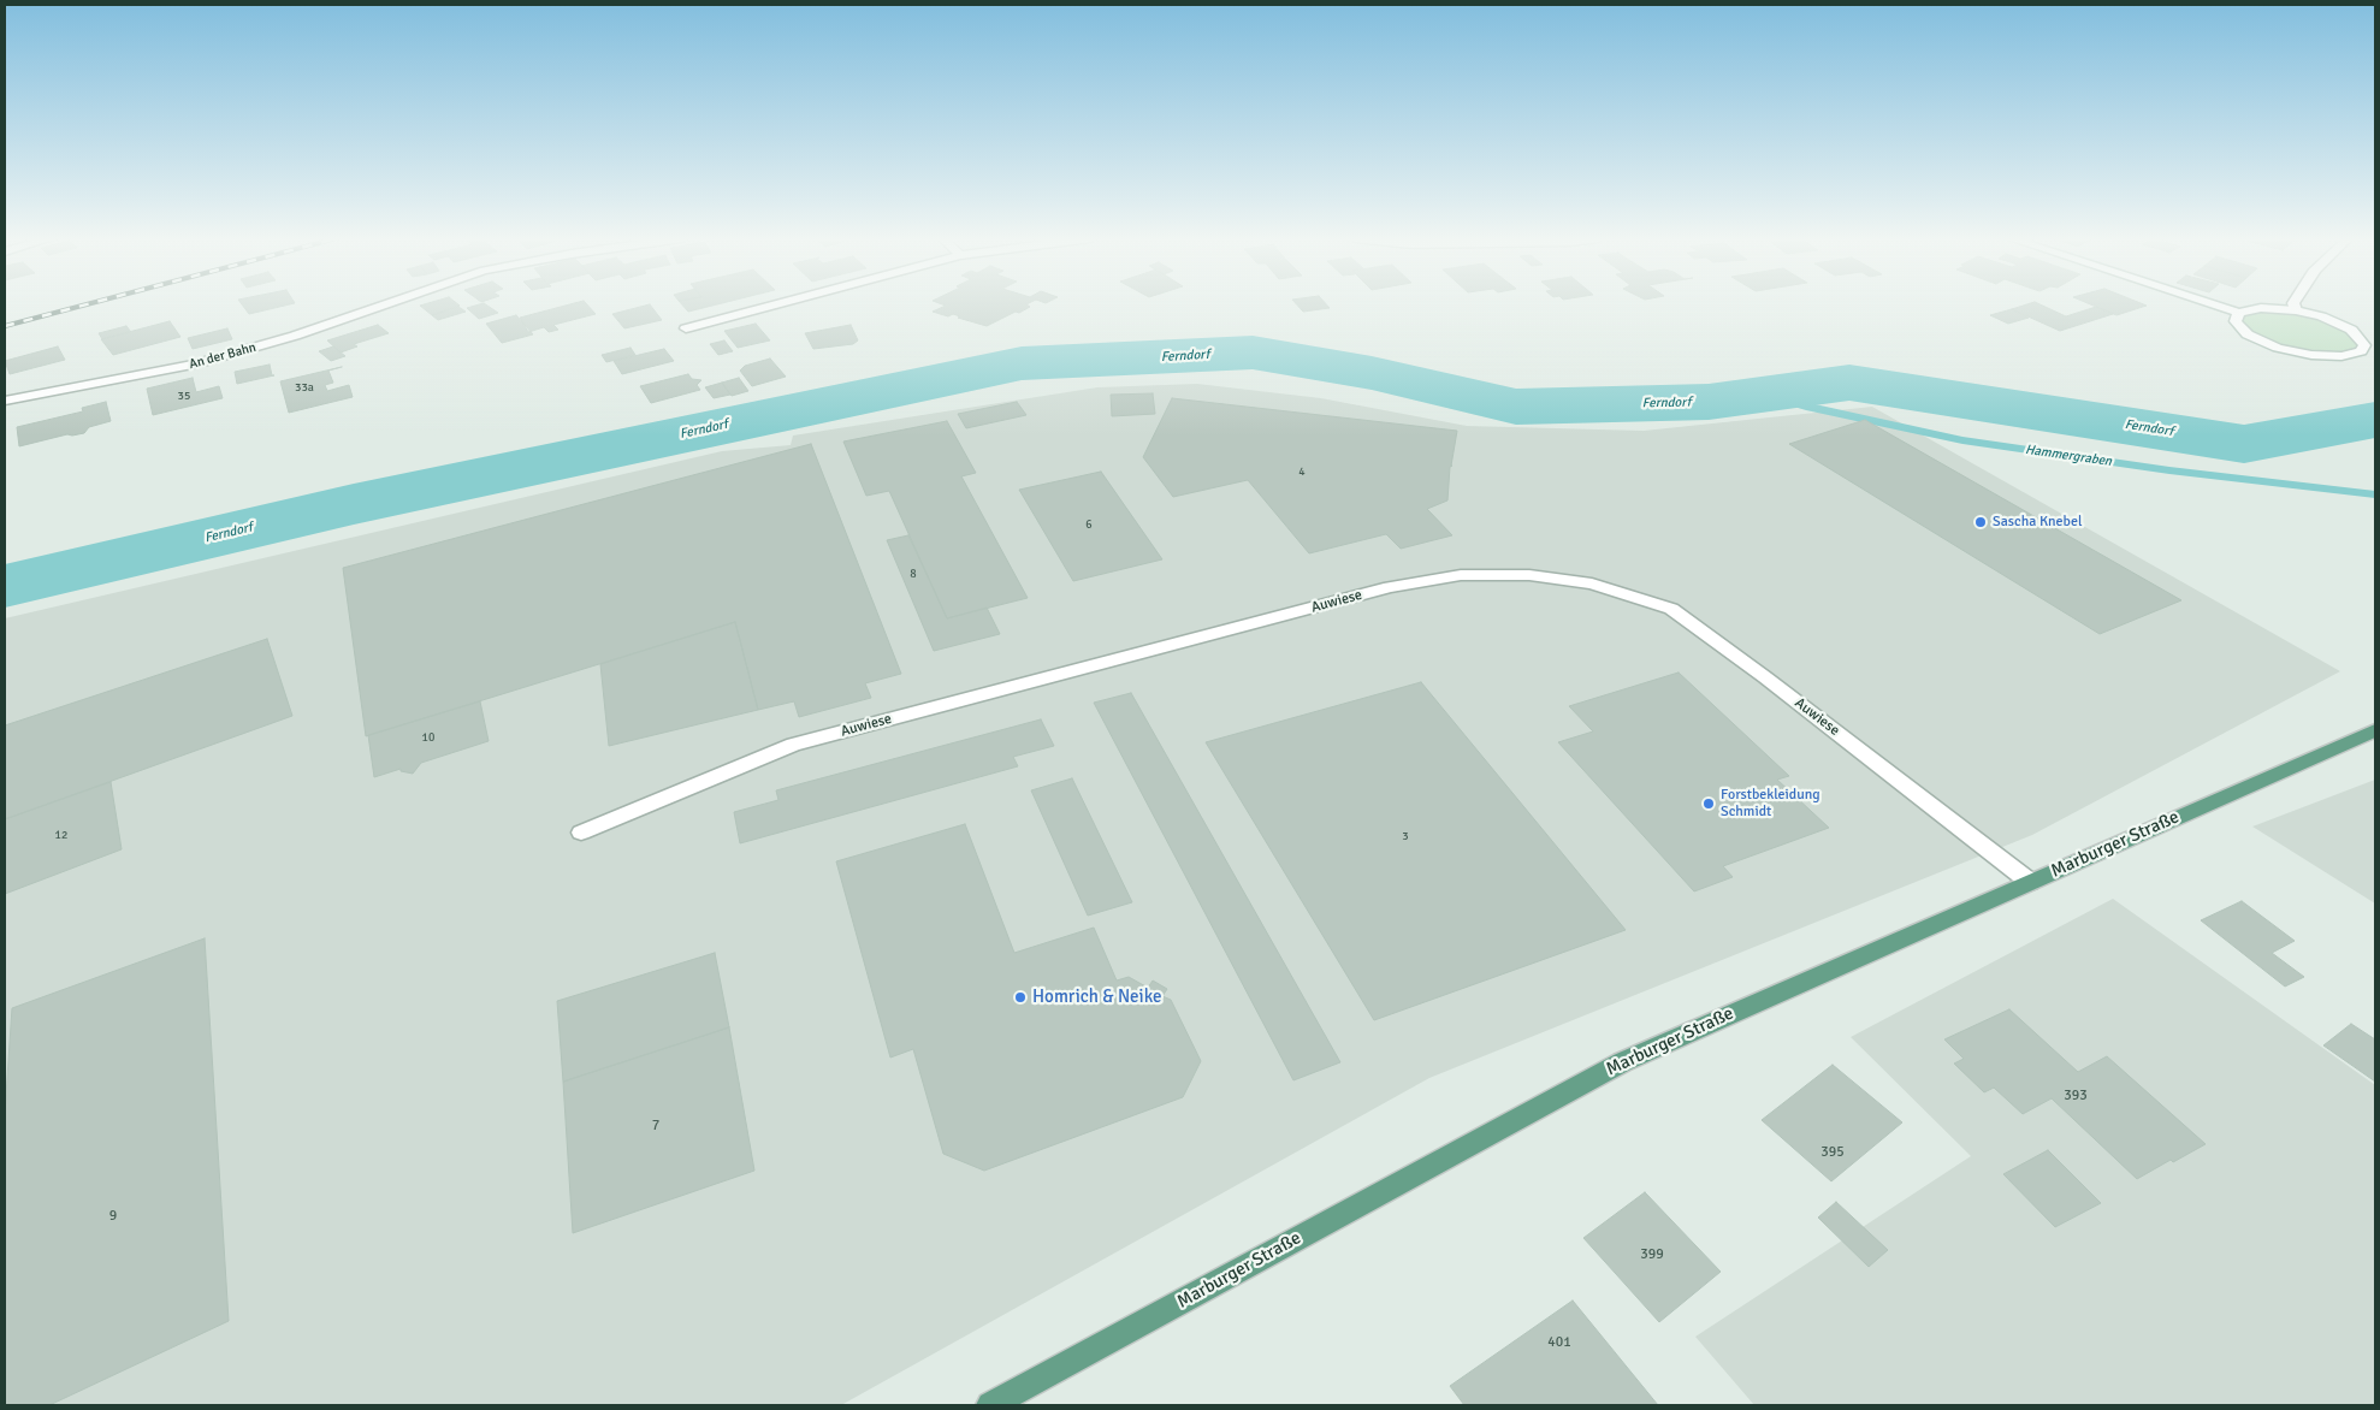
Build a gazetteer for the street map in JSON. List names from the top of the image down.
{
  "streets": {
    "main road": ["Marburger Straße"],
    "street": ["An der Bahn", "Auwiese"]
  },
  "crossings": [
    ["Auwiese", "Marburger Straße"]
  ],
  "water": ["Ferndorf", "Hammergraben"],
  "places": ["Sascha Knebel", "Forstbekleidung Schmidt", "Homrich & Neike"],
  "house_numbers": [
    "33a",
    "35",
    "4",
    "6",
    "8",
    "10",
    "12",
    "3",
    "393",
    "7",
    "395",
    "9",
    "399",
    "401"
  ]
}
